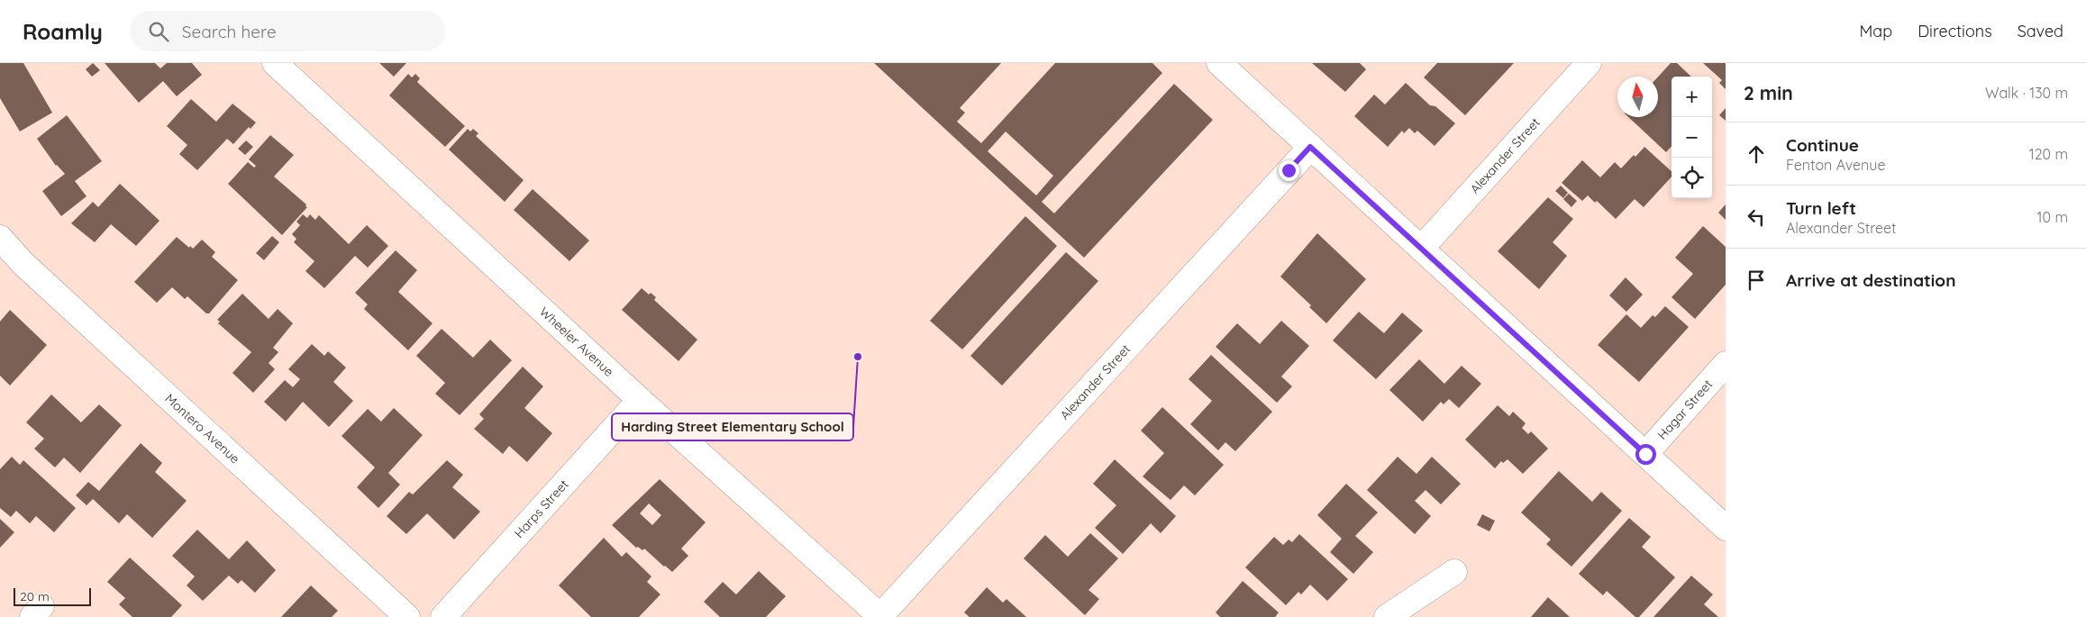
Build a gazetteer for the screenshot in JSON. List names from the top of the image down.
{
  "streets": {
    "street": [
      "Alexander Street",
      "Wheeler Avenue",
      "Hagar Street",
      "Montero Avenue",
      "Harps Street"
    ]
  },
  "crossings": [
    ["Alexander Street", "Wheeler Avenue"],
    ["Wheeler Avenue", "Harps Street"]
  ],
  "places": ["Harding Street Elementary School"],
  "scale_bar": "20 m",
  "north": "top",
  "page": {
    "header": "Roamly",
    "search": "Search here",
    "nav": ["Map", "Directions", "Saved"],
    "heading": ["2 min", "Walk · 130 m"],
    "map_buttons": ["+", "−"],
    "list": [
      ["Continue", "Fenton Avenue", "120 m"],
      ["Turn left", "Alexander Street", "10 m"],
      "Arrive at destination"
    ],
    "scale": "20 m"
  }
}
